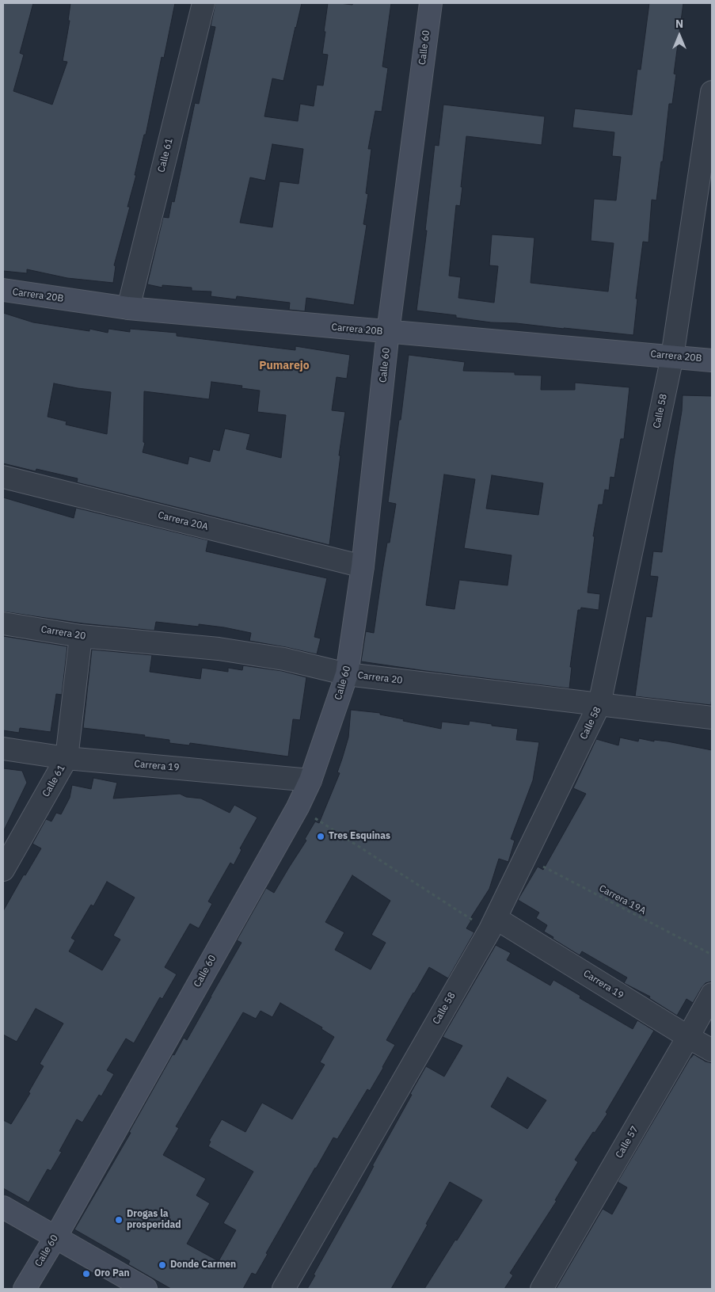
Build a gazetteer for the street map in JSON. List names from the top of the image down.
{
  "streets": {
    "street": [
      "Calle 60",
      "Calle 61",
      "Carrera 20B",
      "Calle 58",
      "Carrera 20A",
      "Carrera 20",
      "Carrera 19",
      "Calle 57"
    ],
    "path": ["Carrera 19A"]
  },
  "crossings": [
    ["Calle 60", "Carrera 20B"],
    ["Calle 60", "Carrera 20A"],
    ["Calle 60", "Carrera 20"],
    ["Calle 60", "Carrera 19"],
    ["Calle 61", "Carrera 20B"],
    ["Calle 61", "Carrera 20"],
    ["Calle 61", "Carrera 19"],
    ["Carrera 20B", "Calle 58"],
    ["Calle 58", "Carrera 20"],
    ["Calle 58", "Carrera 19"],
    ["Calle 58", "Carrera 19A"],
    ["Carrera 19", "Calle 57"]
  ],
  "districts": ["Pumarejo"],
  "places": [
    "Tres Esquinas",
    "Drogas la prosperidad",
    "Donde Carmen",
    "Oro Pan"
  ],
  "north": "top"
}
